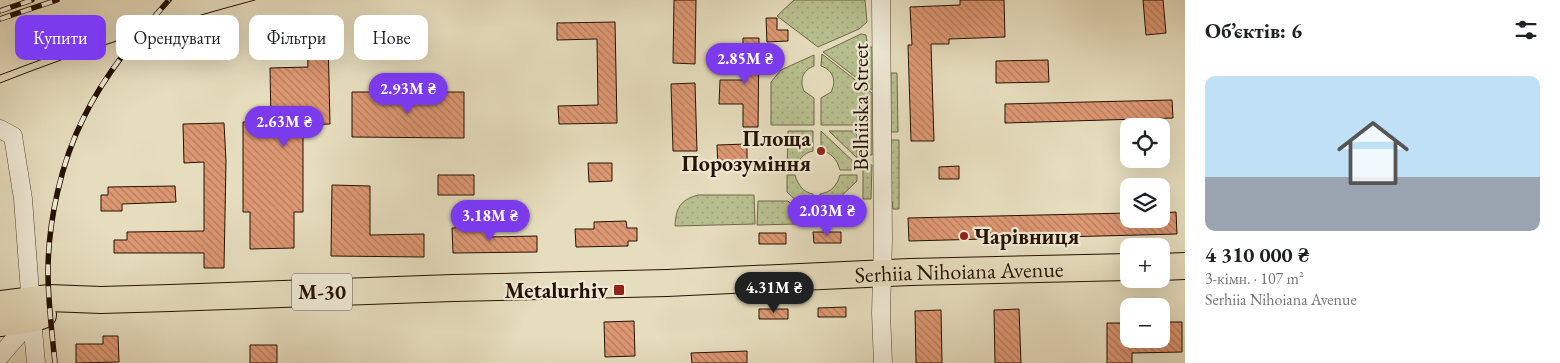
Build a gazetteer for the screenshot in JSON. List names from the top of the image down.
{
  "streets": {
    "highway": ["Serhiia Nihoiana Avenue", "М-30"],
    "street": ["Belhiiska Street"]
  },
  "crossings": [
    ["Belhiiska Street", "Serhiia Nihoiana Avenue"]
  ],
  "places": {
    "other": ["Площа Порозуміння", "Чарівниця"],
    "transit": ["Metalurhiv"]
  },
  "page": {
    "heading": "Об’єктів: 6",
    "chip": [
      "Купити",
      "Орендувати",
      "Фільтри",
      "Нове"
    ],
    "price": [
      "2.85M ₴",
      "2.93M ₴",
      "2.63M ₴",
      "2.03M ₴",
      "3.18M ₴",
      "4.31M ₴"
    ],
    "list": [
      {
        "name": "4 310 000 ₴",
        "note": "3-кімн. · 107 m² · Serhiia Nihoiana Avenue"
      }
    ],
    "map_buttons": ["+", "−"]
  }
}
